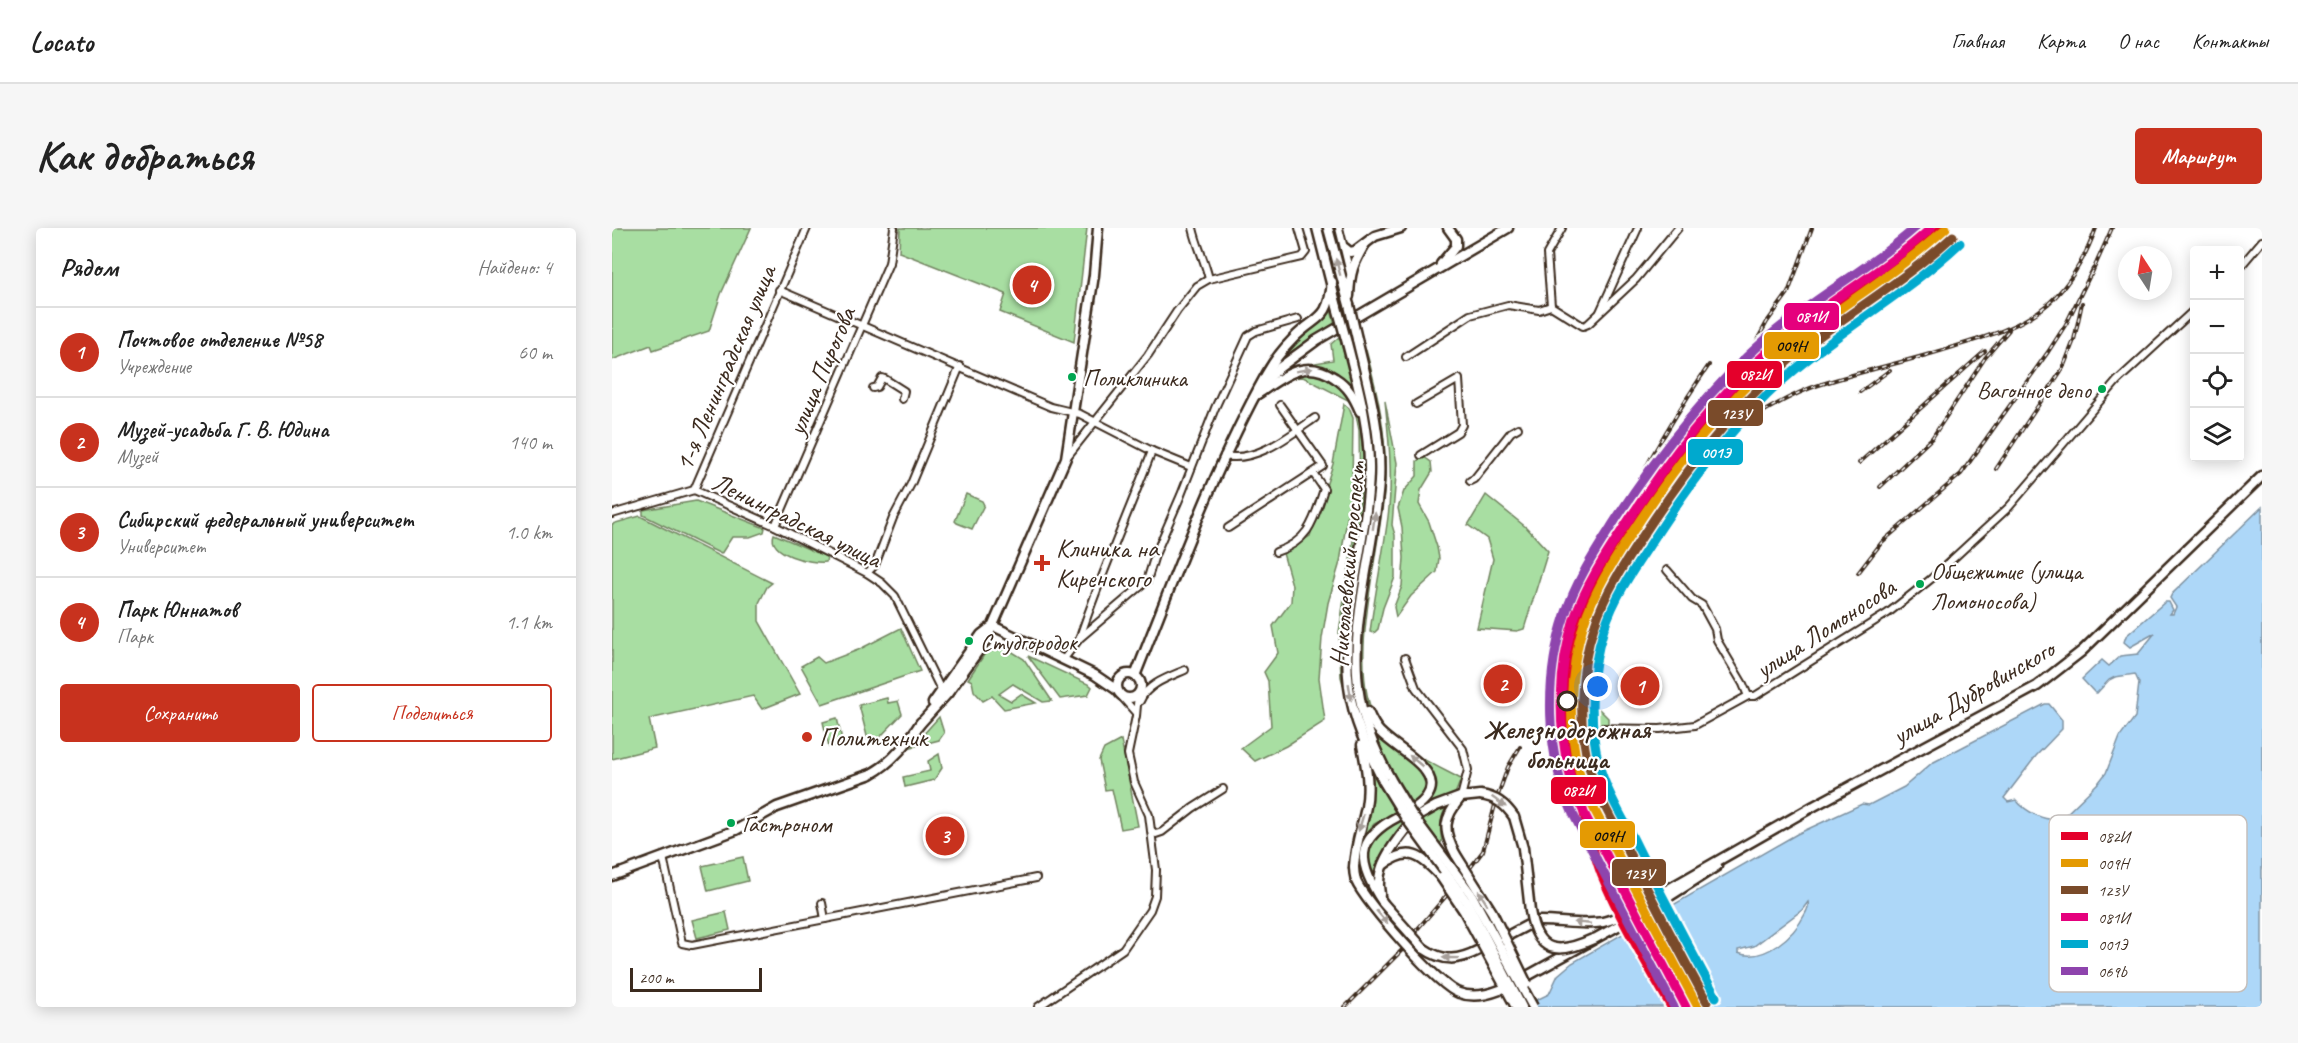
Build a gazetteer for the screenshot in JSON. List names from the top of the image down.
{
  "streets": {
    "main road": ["Николаевский проспект", "улица Дубровинского"],
    "street": [
      "1-я Ленинградская улица",
      "улица Пирогова",
      "Ленинградская улица",
      "улица Ломоносова"
    ]
  },
  "crossings": [
    ["1-я Ленинградская улица", "Ленинградская улица"],
    ["улица Пирогова", "Ленинградская улица"]
  ],
  "places": {
    "other": [
      "Поликлиника",
      "Вагонное депо",
      "Общежитие (улица Ломоносова)",
      "Студгородок",
      "Железнодорожная больница",
      "Политехник",
      "Гастроном"
    ],
    "health": ["Клиника на Киренского"]
  },
  "lines": [
    "transit line 082И",
    "transit line 009Н",
    "transit line 081И",
    "transit line 069Ь",
    "transit line 123У",
    "transit line 001Э"
  ],
  "legend": [
    "082И",
    "009Н",
    "123У",
    "081И",
    "001Э",
    "069Ь"
  ],
  "scale_bar": "200 m",
  "north": "top",
  "page": {
    "header": "Locato",
    "nav": [
      "Главная",
      "Карта",
      "О нас",
      "Контакты"
    ],
    "buttons": [
      "Маршрут",
      ["Сохранить", "Поделиться"]
    ],
    "title": "Как добраться",
    "heading": ["Рядом", "Найдено: 4"],
    "map_buttons": ["+", "−"],
    "pins": [
      "4",
      "2",
      "1",
      "3"
    ],
    "list": [
      {
        "mark": "1",
        "name": "Почтовое отделение №58",
        "note": "Учреждение",
        "value": "60 m"
      },
      {
        "mark": "2",
        "name": "Музей-усадьба Г. В. Юдина",
        "note": "Музей",
        "value": "140 m"
      },
      {
        "mark": "3",
        "name": "Сибирский федеральный университет",
        "note": "Университет",
        "value": "1.0 km"
      },
      {
        "mark": "4",
        "name": "Парк Юннатов",
        "note": "Парк",
        "value": "1.1 km"
      }
    ],
    "scale": "200 m"
  }
}
